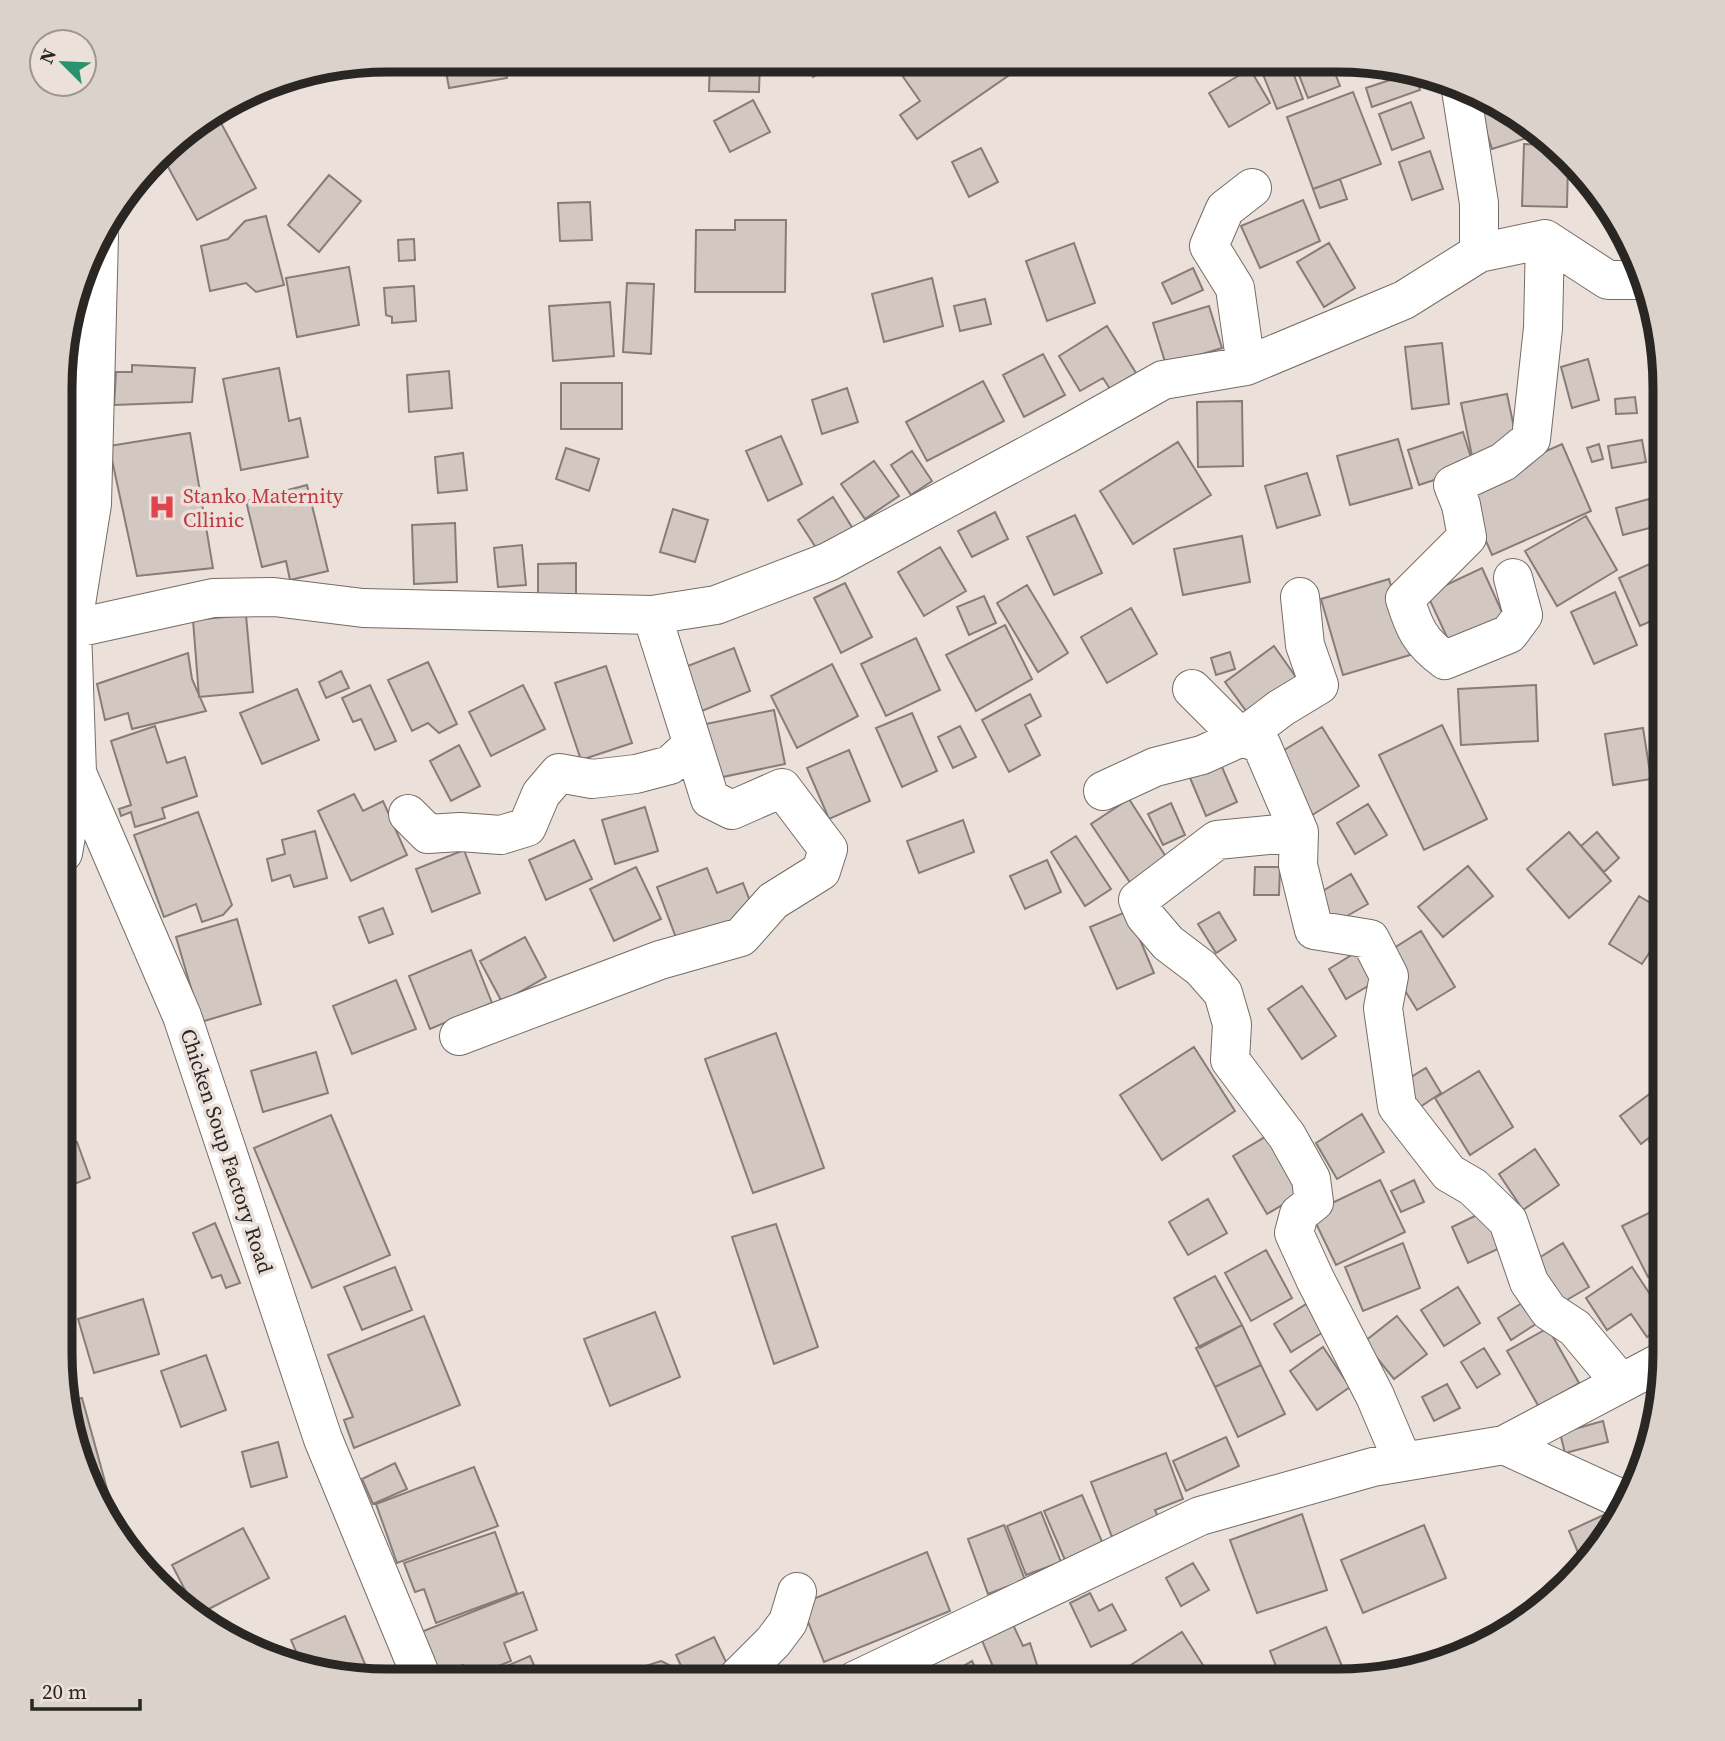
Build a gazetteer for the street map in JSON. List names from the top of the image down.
{
  "streets": {
    "street": ["Chicken Soup Factory Road"]
  },
  "places": {
    "hospital": ["Stanko Maternity Cllinic"]
  },
  "scale_bar": "20 m",
  "north": "top left"
}
